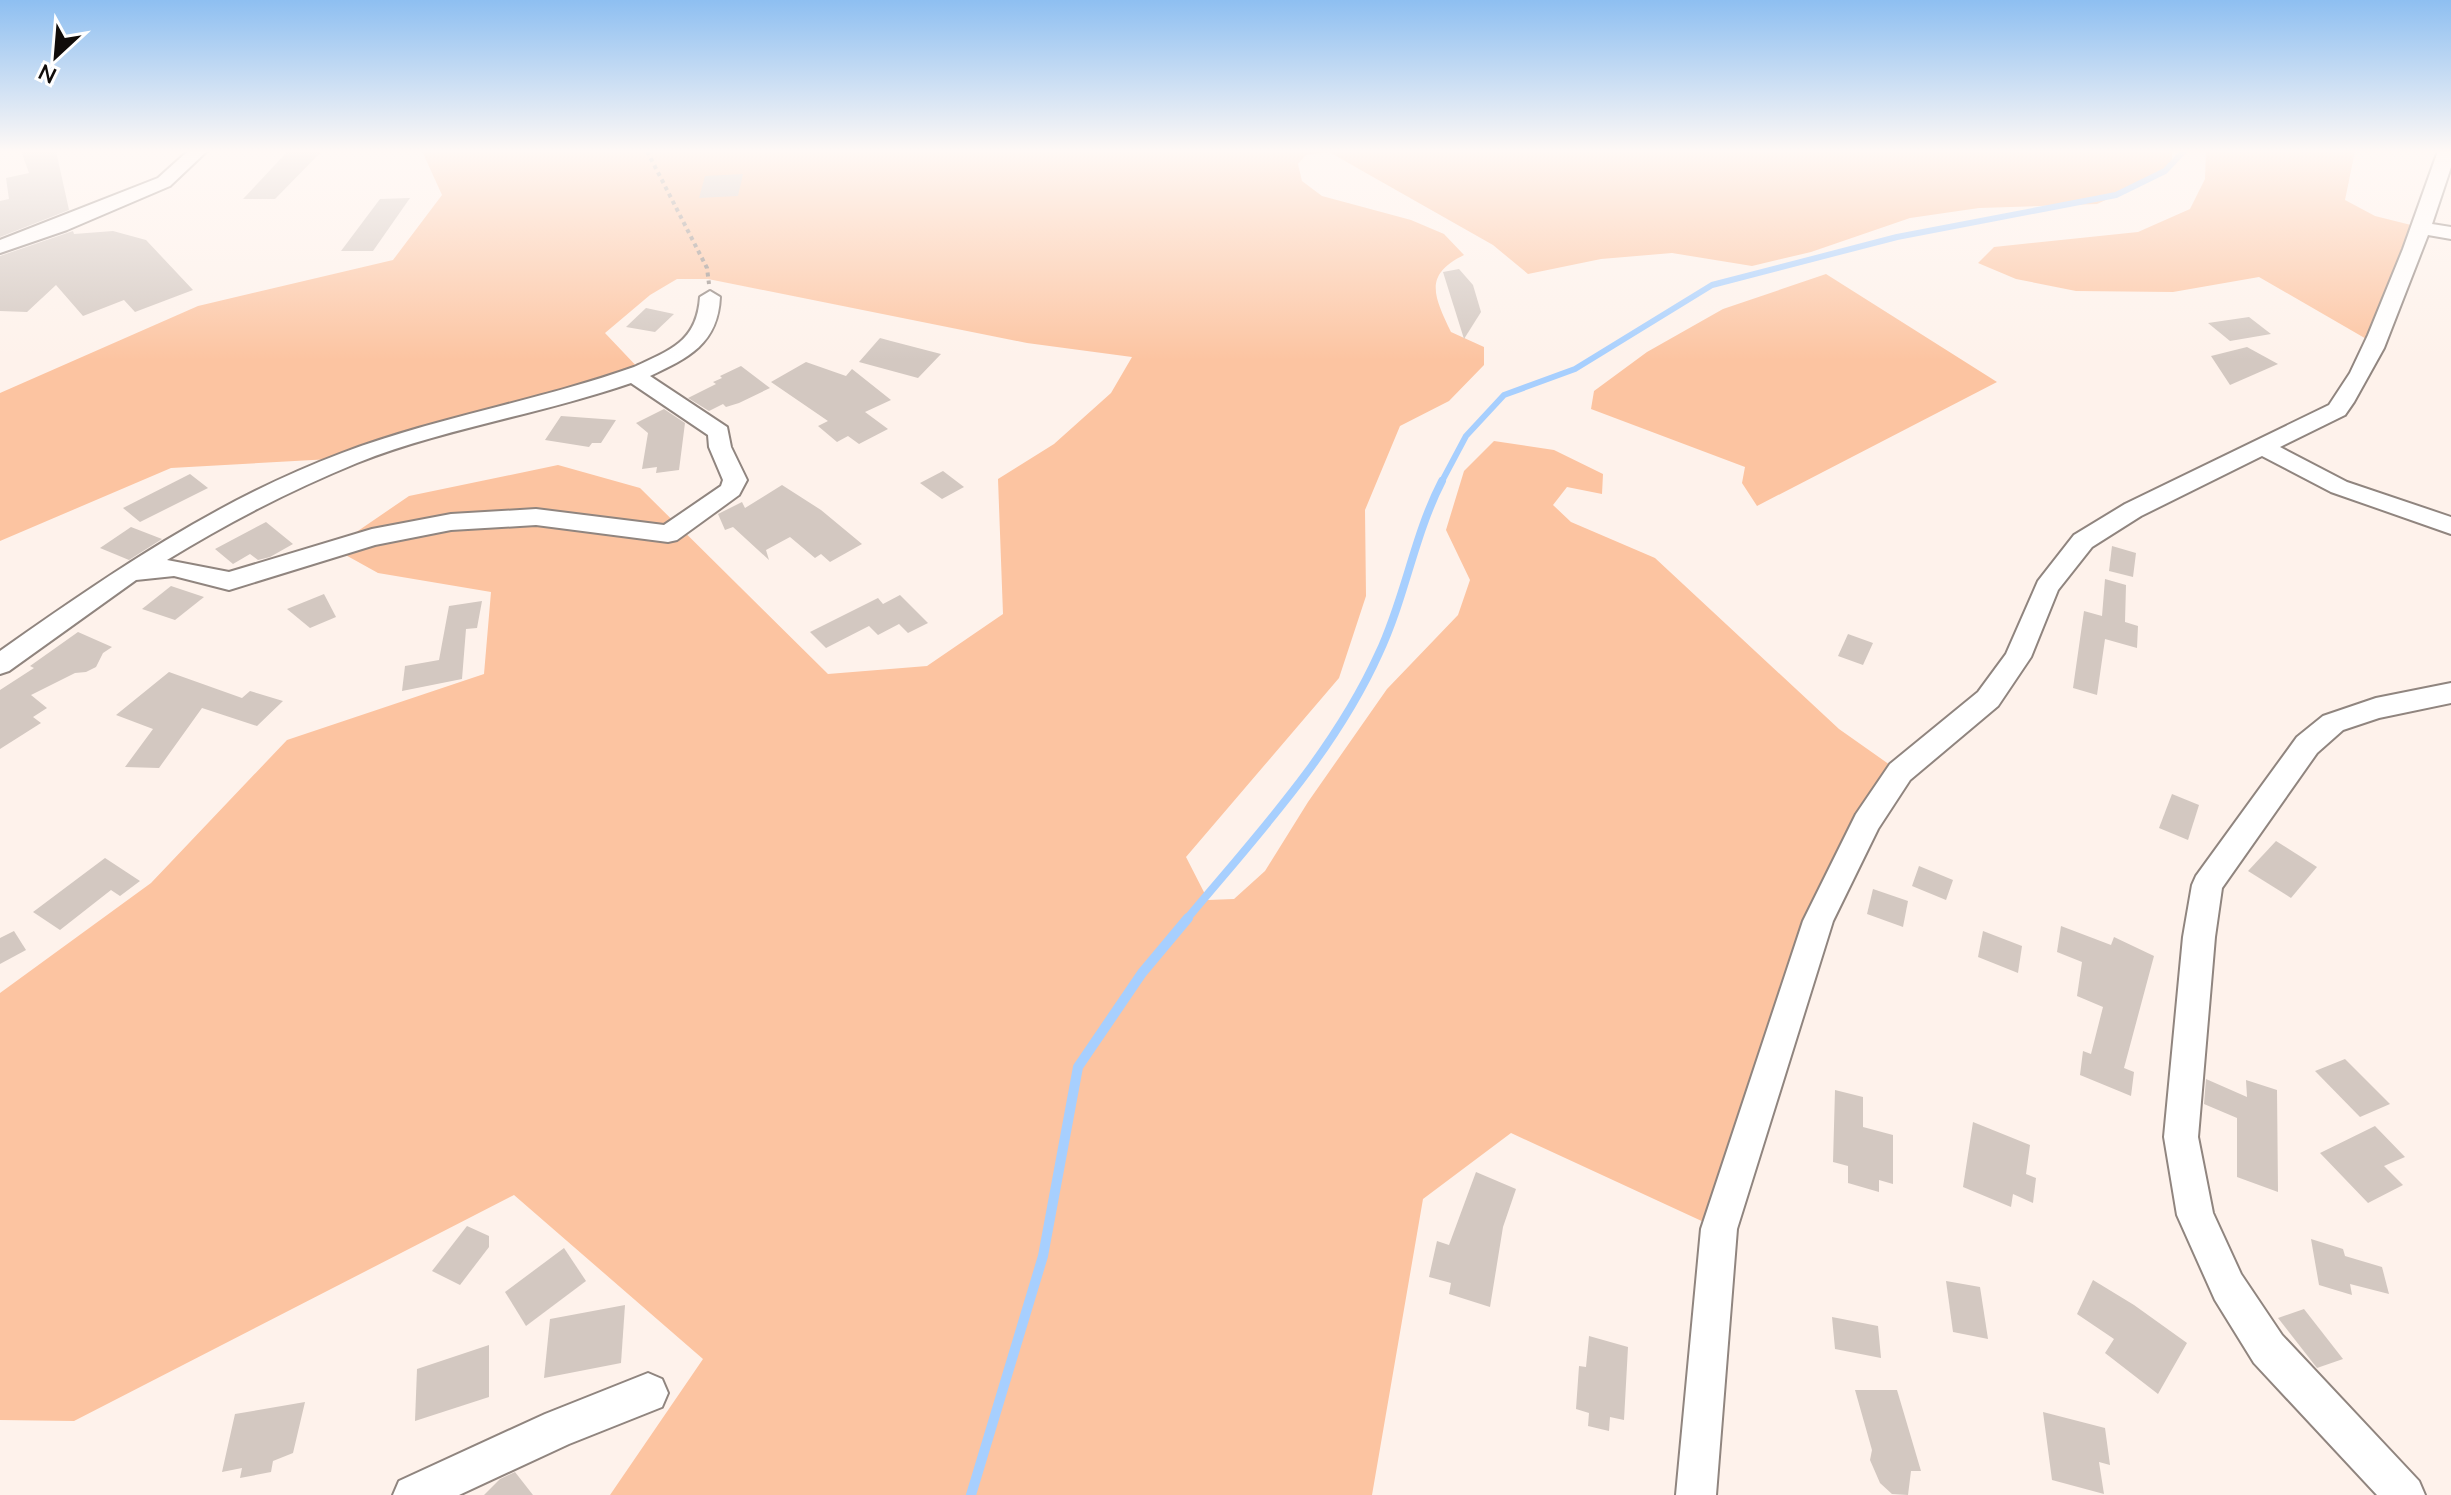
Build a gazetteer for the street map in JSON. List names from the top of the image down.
{
  "north": "bottom left"
}
